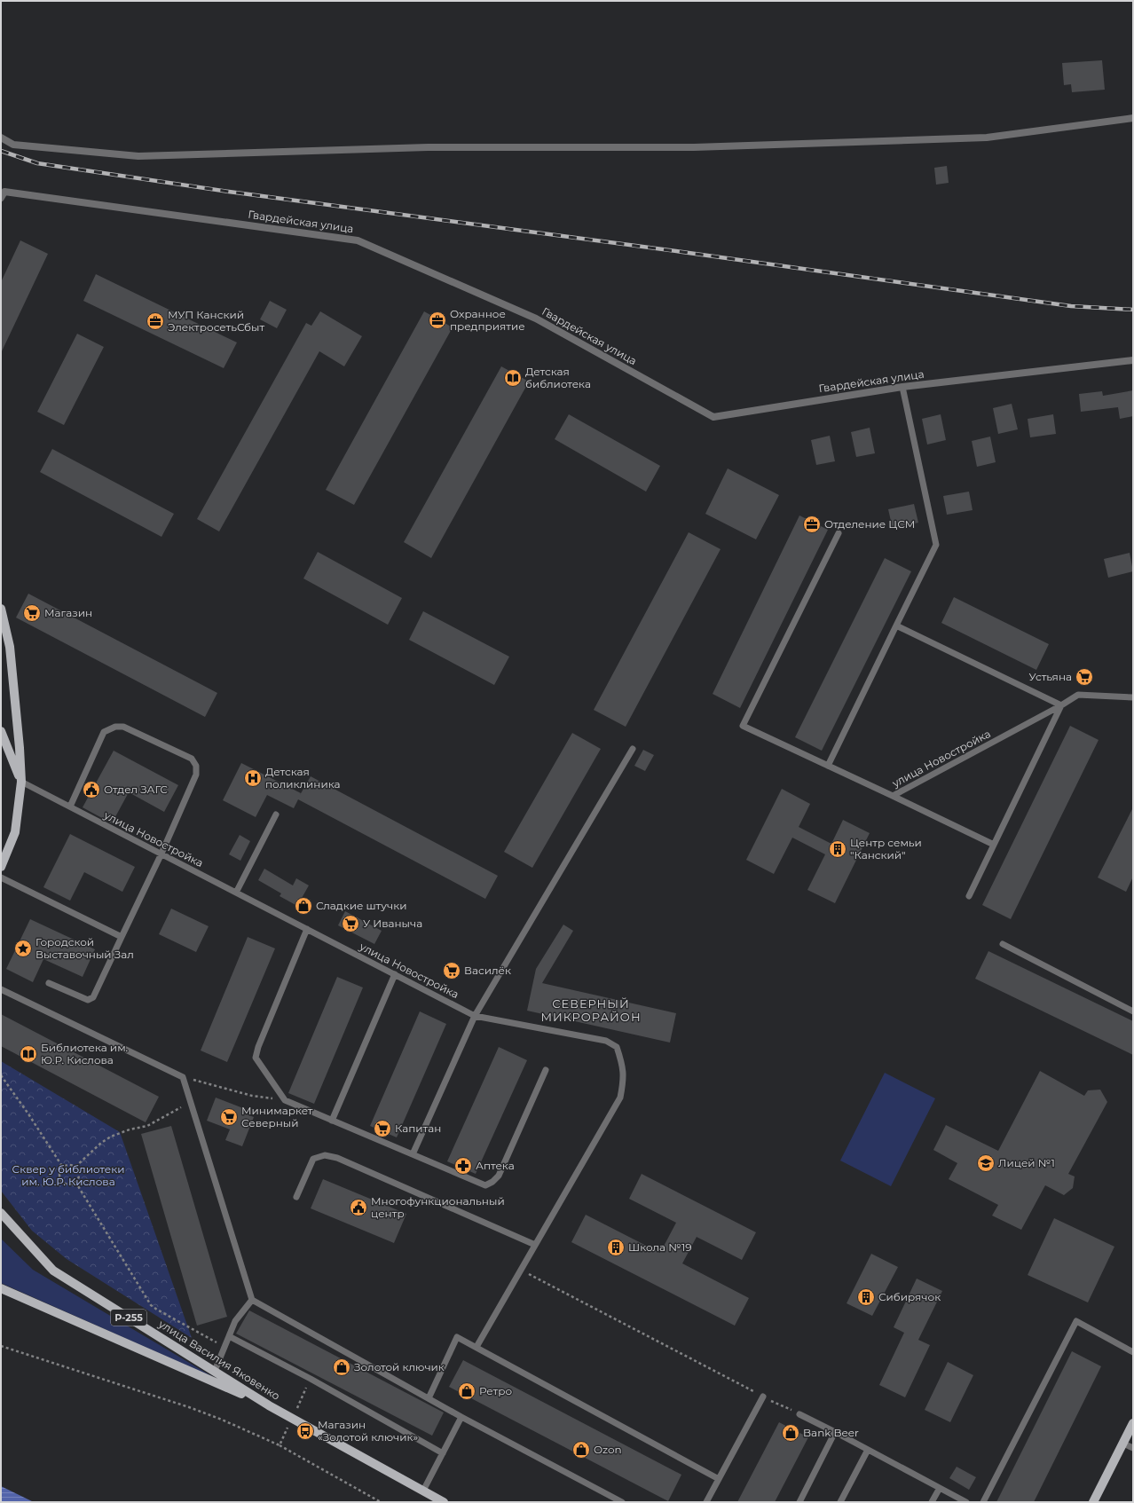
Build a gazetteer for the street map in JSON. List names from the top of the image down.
{
  "streets": {
    "main road": ["Р-255", "улица Василия Яковенко"],
    "street": ["Гвардейская улица"],
    "lane": ["улица Новостройка"]
  },
  "crossings": [
    ["Р-255", "улица Василия Яковенко"]
  ],
  "districts": ["СЕВЕРНЫЙ МИКРОРАЙОН"],
  "parks": ["Сквер у библиотеки им. Ю.Р. Кислова"],
  "places": {
    "office": ["Охранное предприятие", "МУП Канский ЭлектросетьСбыт", "Отделение ЦСМ"],
    "library": ["Детская библиотека", "Библиотека им. Ю.Р. Кислова"],
    "supermarket": [
      "Магазин",
      "Устьяна",
      "У Иваныча",
      "Василёк",
      "Минимаркет Северный",
      "Капитан"
    ],
    "hospital": ["Детская поликлиника"],
    "public building": ["Отдел ЗАГС", "Многофункциональный центр"],
    "building": ["Центр семьи \"Канский\"", "Школа №19", "Сибирячок"],
    "shop": [
      "Сладкие штучки",
      "Золотой ключик",
      "Ретро",
      "Bank Beer",
      "Ozon"
    ],
    "place": ["Городской Выставочный Зал"],
    "school or university": ["Лицей №1"],
    "pharmacy": ["Аптека"],
    "bus stop": ["Магазин «Золотой ключик»"]
  }
}
